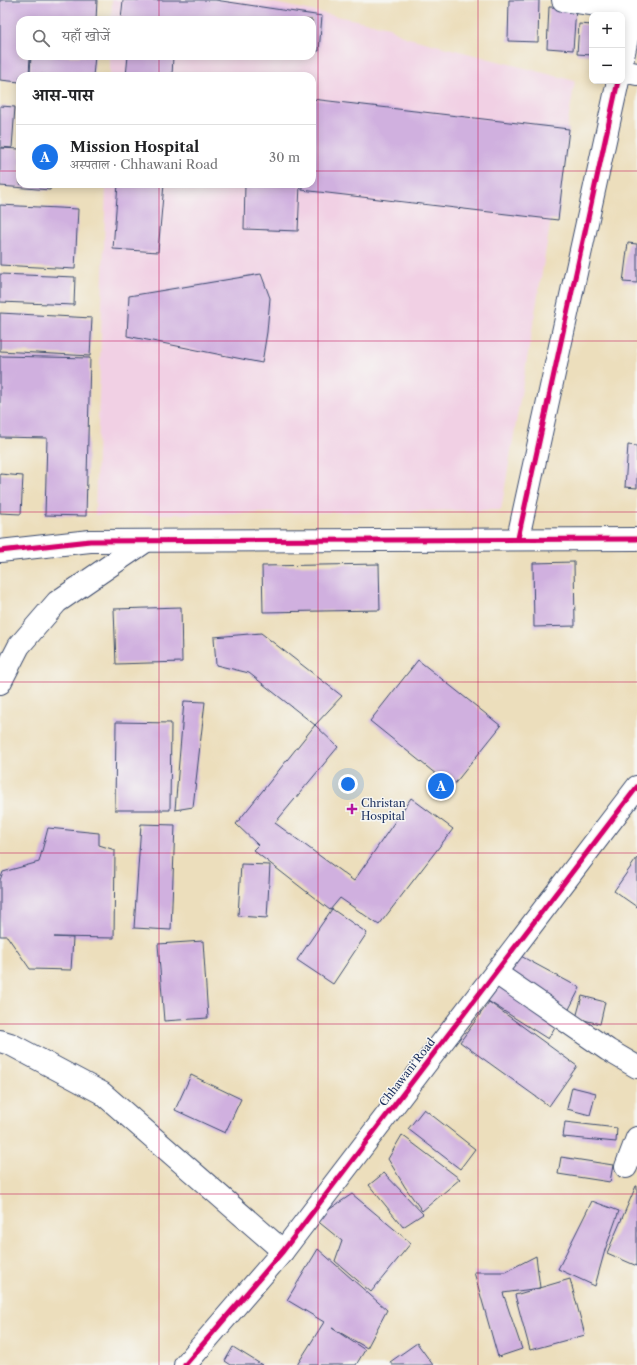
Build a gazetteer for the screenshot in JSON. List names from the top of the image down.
{
  "streets": {
    "street": ["Chhawani Road"]
  },
  "places": {
    "health": ["Christan Hospital"]
  },
  "page": {
    "map_buttons": ["+", "−"],
    "search": "यहाँ खोजें",
    "heading": "आस-पास",
    "list": [
      {
        "mark": "A",
        "name": "Mission Hospital",
        "note": "अस्पताल · Chhawani Road",
        "value": "30 m"
      }
    ],
    "pins": "A"
  }
}
